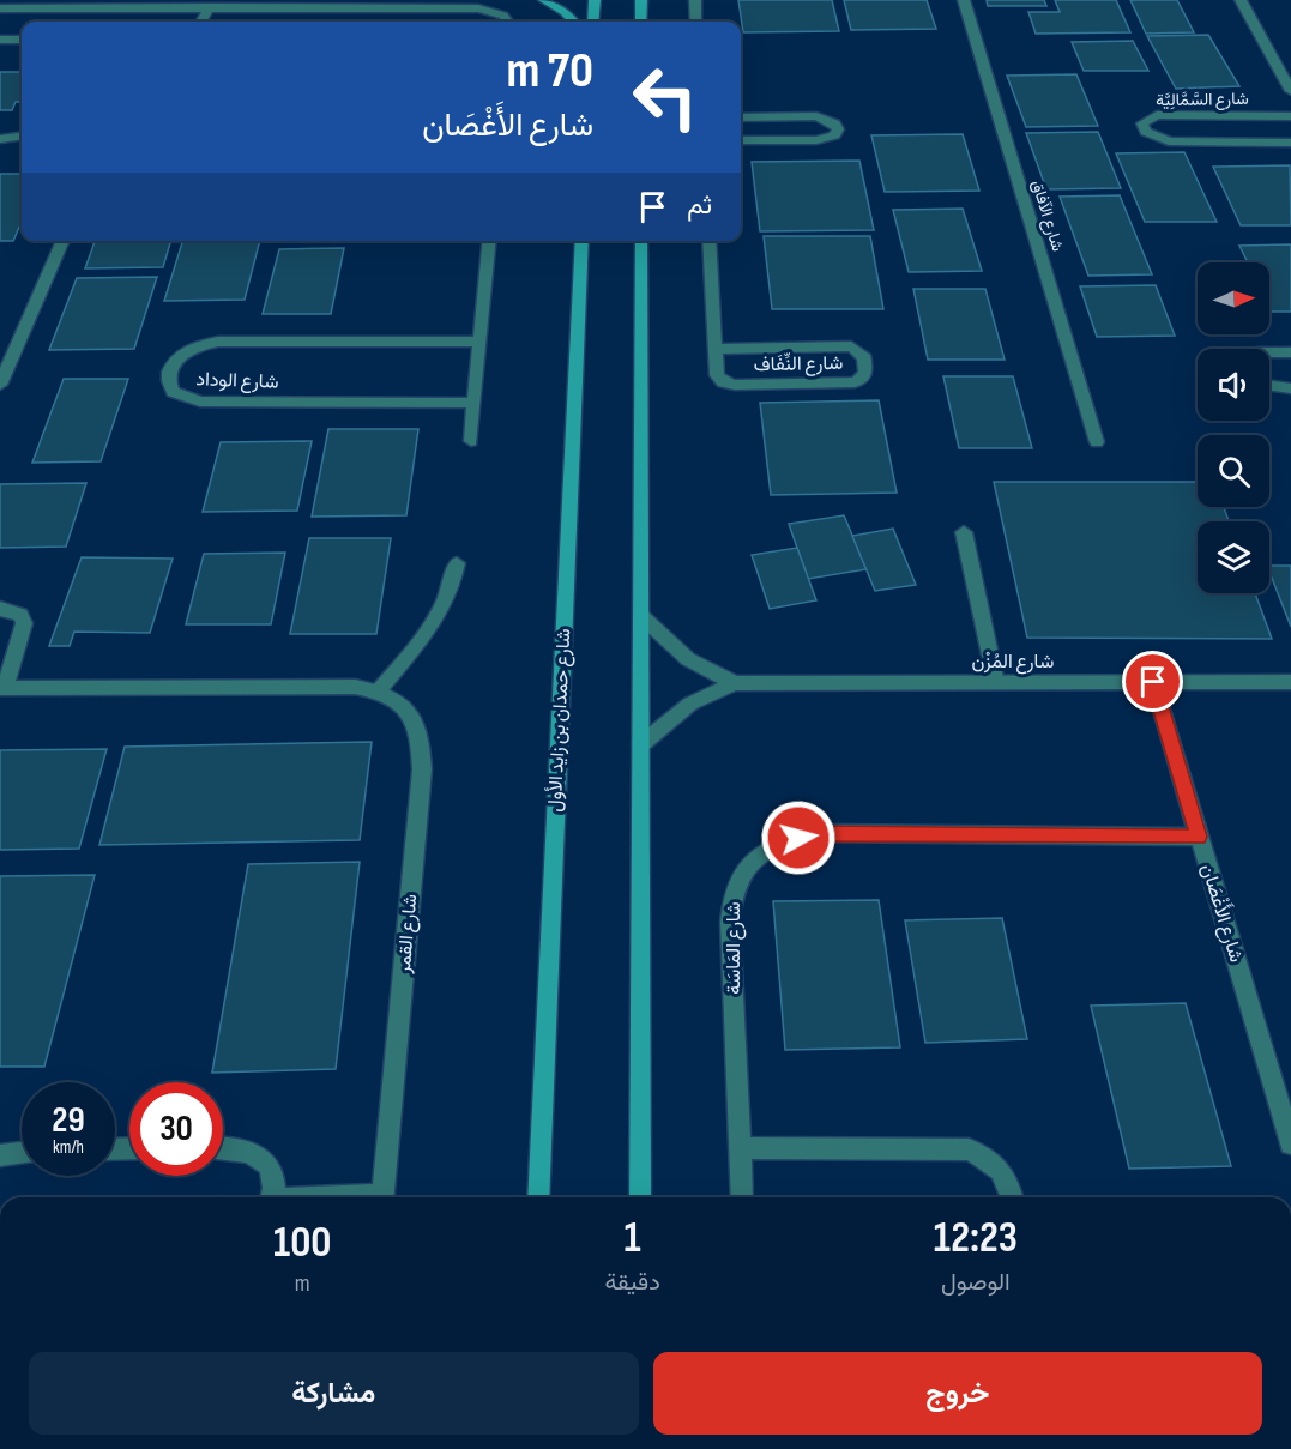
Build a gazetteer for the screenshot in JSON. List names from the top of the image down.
{
  "streets": {
    "main road": ["شارع حمدان بن زايد الأول"],
    "street": [
      "شارع السَّمَّالِيَّة",
      "شارع الآفاق",
      "شارع النِّفَاف",
      "شارع الوداد",
      "شارع المُزْن",
      "شارع الأَغْصَان",
      "شارع القمر",
      "شارع المَاسَة"
    ]
  },
  "crossings": [
    ["شارع المُزْن", "شارع الأَغْصَان"],
    ["شارع الأَغْصَان", "شارع المَاسَة"]
  ],
  "north": "right",
  "page": {
    "turn": ["70 m", "شارع الأَغْصَان"],
    "then": "ثم",
    "speed": "29 km/h",
    "limit": "30",
    "eta": [
      "12:23",
      "الوصول",
      "1",
      "دقيقة",
      "100",
      "m"
    ],
    "buttons": ["خروج", "مشاركة"]
  }
}
